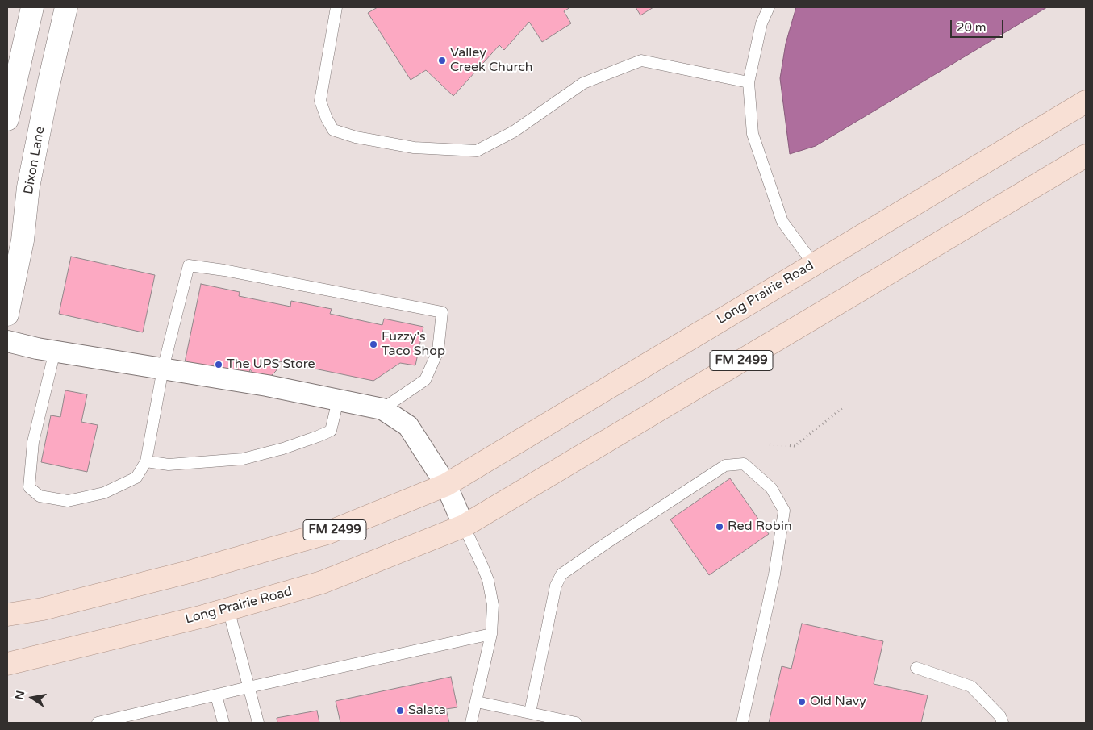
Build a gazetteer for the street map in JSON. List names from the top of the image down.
{
  "streets": {
    "main road": ["Dixon Lane", "Long Prairie Road", "FM 2499"]
  },
  "places": [
    "Valley Creek Church",
    "Fuzzy's Taco Shop",
    "The UPS Store",
    "Red Robin",
    "Old Navy",
    "Salata"
  ],
  "scale_bar": "20 m",
  "north": "left"
}
